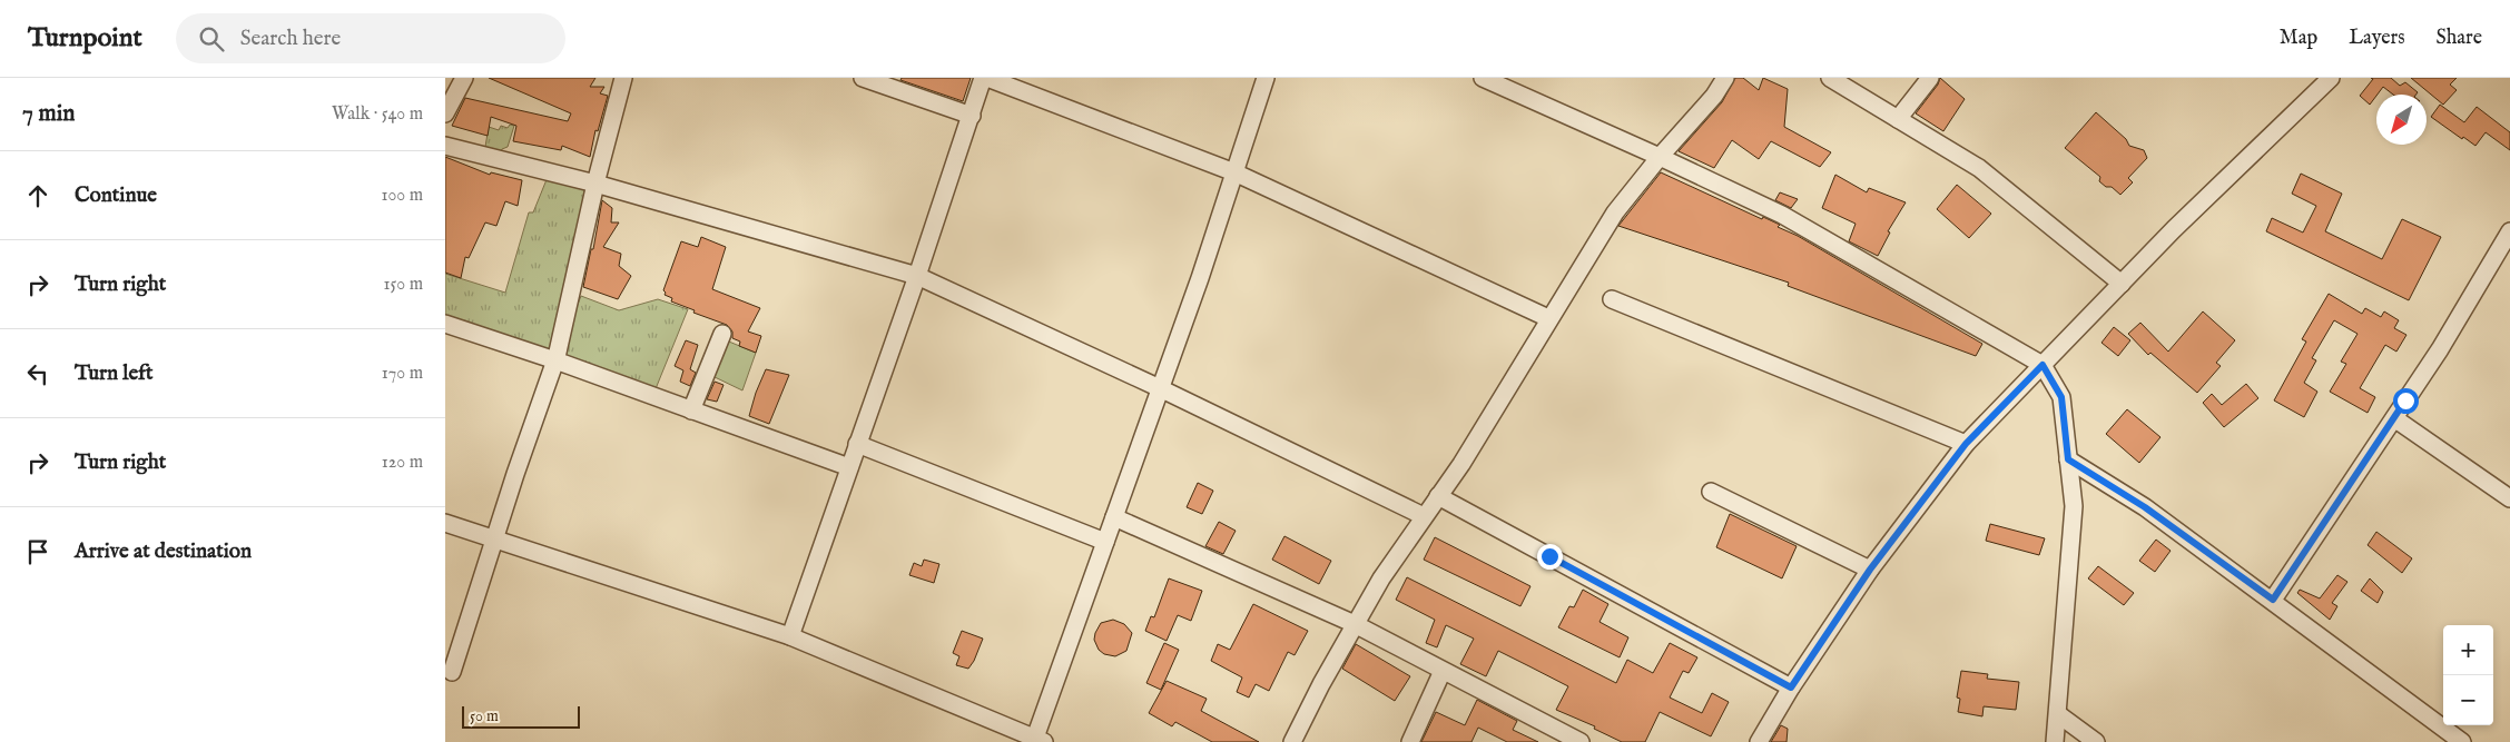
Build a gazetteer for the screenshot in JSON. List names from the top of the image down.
{
  "scale_bar": "50 m",
  "north": "bottom left",
  "page": {
    "header": "Turnpoint",
    "search": "Search here",
    "nav": ["Map", "Layers", "Share"],
    "heading": ["7 min", "Walk · 540 m"],
    "list": [
      ["Continue", "100 m"],
      ["Turn right", "150 m"],
      ["Turn left", "170 m"],
      ["Turn right", "120 m"],
      "Arrive at destination"
    ],
    "map_buttons": ["+", "−"],
    "scale": "50 m"
  }
}
